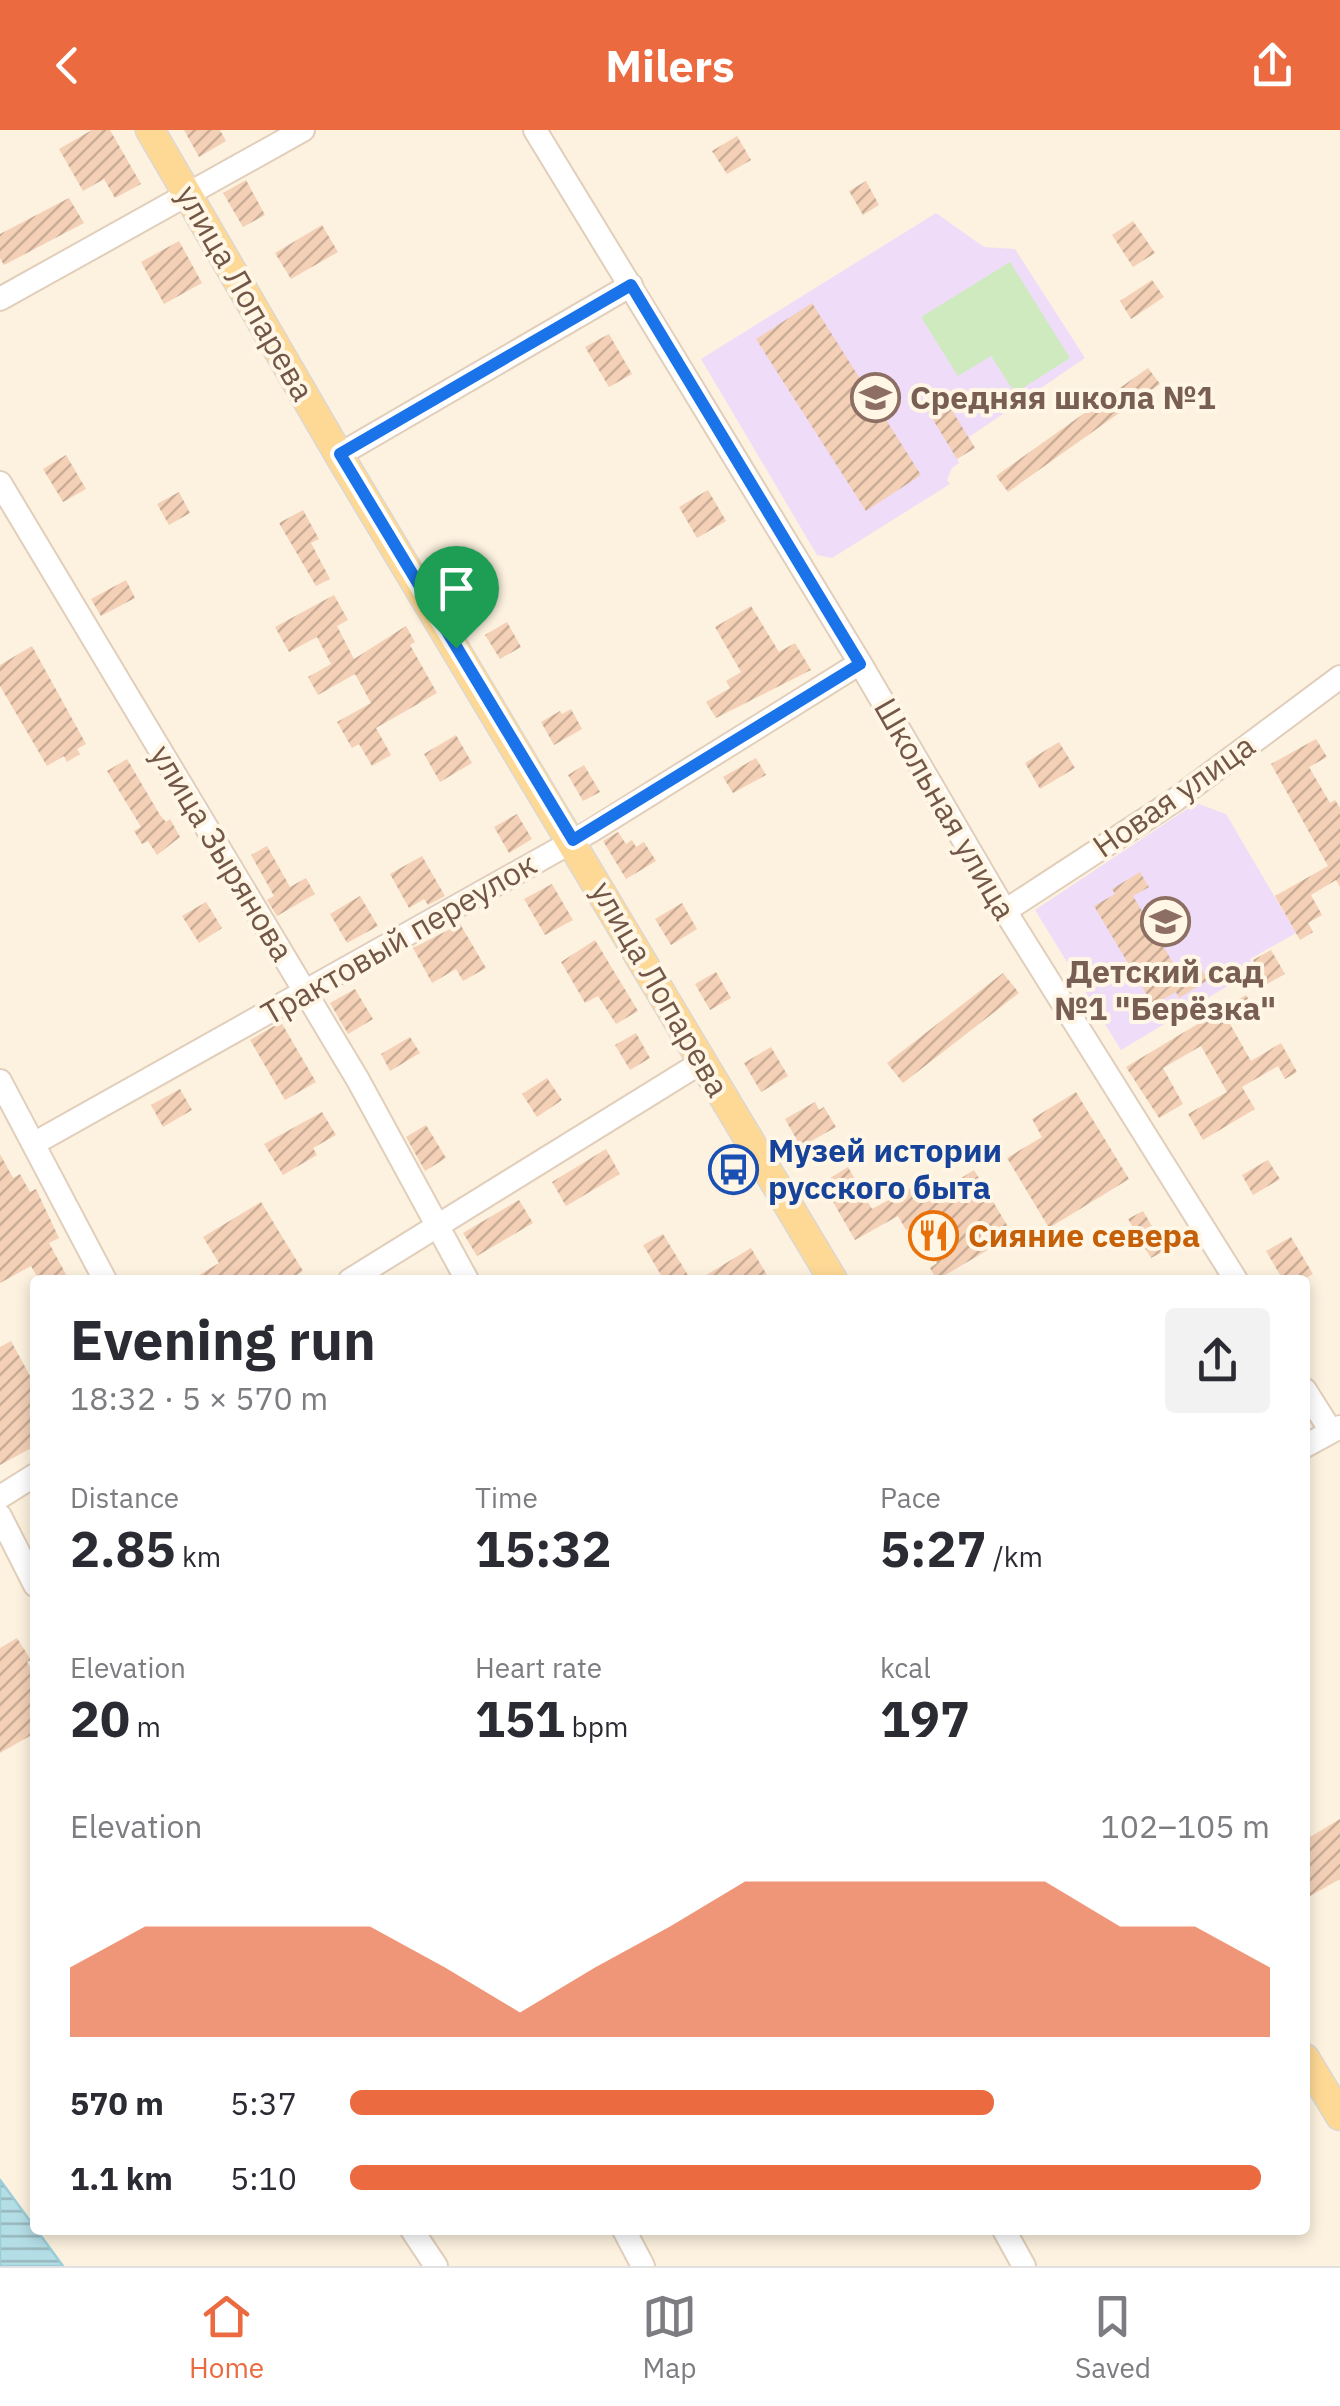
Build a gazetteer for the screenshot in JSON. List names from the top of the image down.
{
  "streets": {
    "main road": ["улица Лопарева"],
    "street": [
      "Новая улица",
      "Школьная улица",
      "улица Зырянова",
      "Трактовый переулок"
    ]
  },
  "crossings": [
    ["улица Лопарева", "Трактовый переулок"],
    ["Новая улица", "Школьная улица"],
    ["Школьная улица", "Трактовый переулок"],
    ["улица Зырянова", "Трактовый переулок"]
  ],
  "places": {
    "school or university": ["Средняя школа №1", "Детский сад №1 \"Берёзка\""],
    "bus stop": ["Музей истории русского быта"],
    "restaurant": ["Сияние севера"]
  },
  "page": {
    "header": "Milers",
    "heading": ["Evening run", "18:32 · 5 × 570 m"],
    "stats": [
      ["Distance", "2.85 km"],
      ["Time", "15:32"],
      ["Pace", "5:27 /km"],
      ["Elevation", "20 m"],
      ["Heart rate", "151 bpm"],
      ["kcal", "197"]
    ],
    "chart": ["Elevation", "102–105 m"],
    "list": [
      {
        "name": "570 m",
        "note": "5:37"
      },
      {
        "name": "1.1 km",
        "note": "5:10"
      }
    ],
    "tabs": ["Home", "Map", "Saved"]
  }
}
